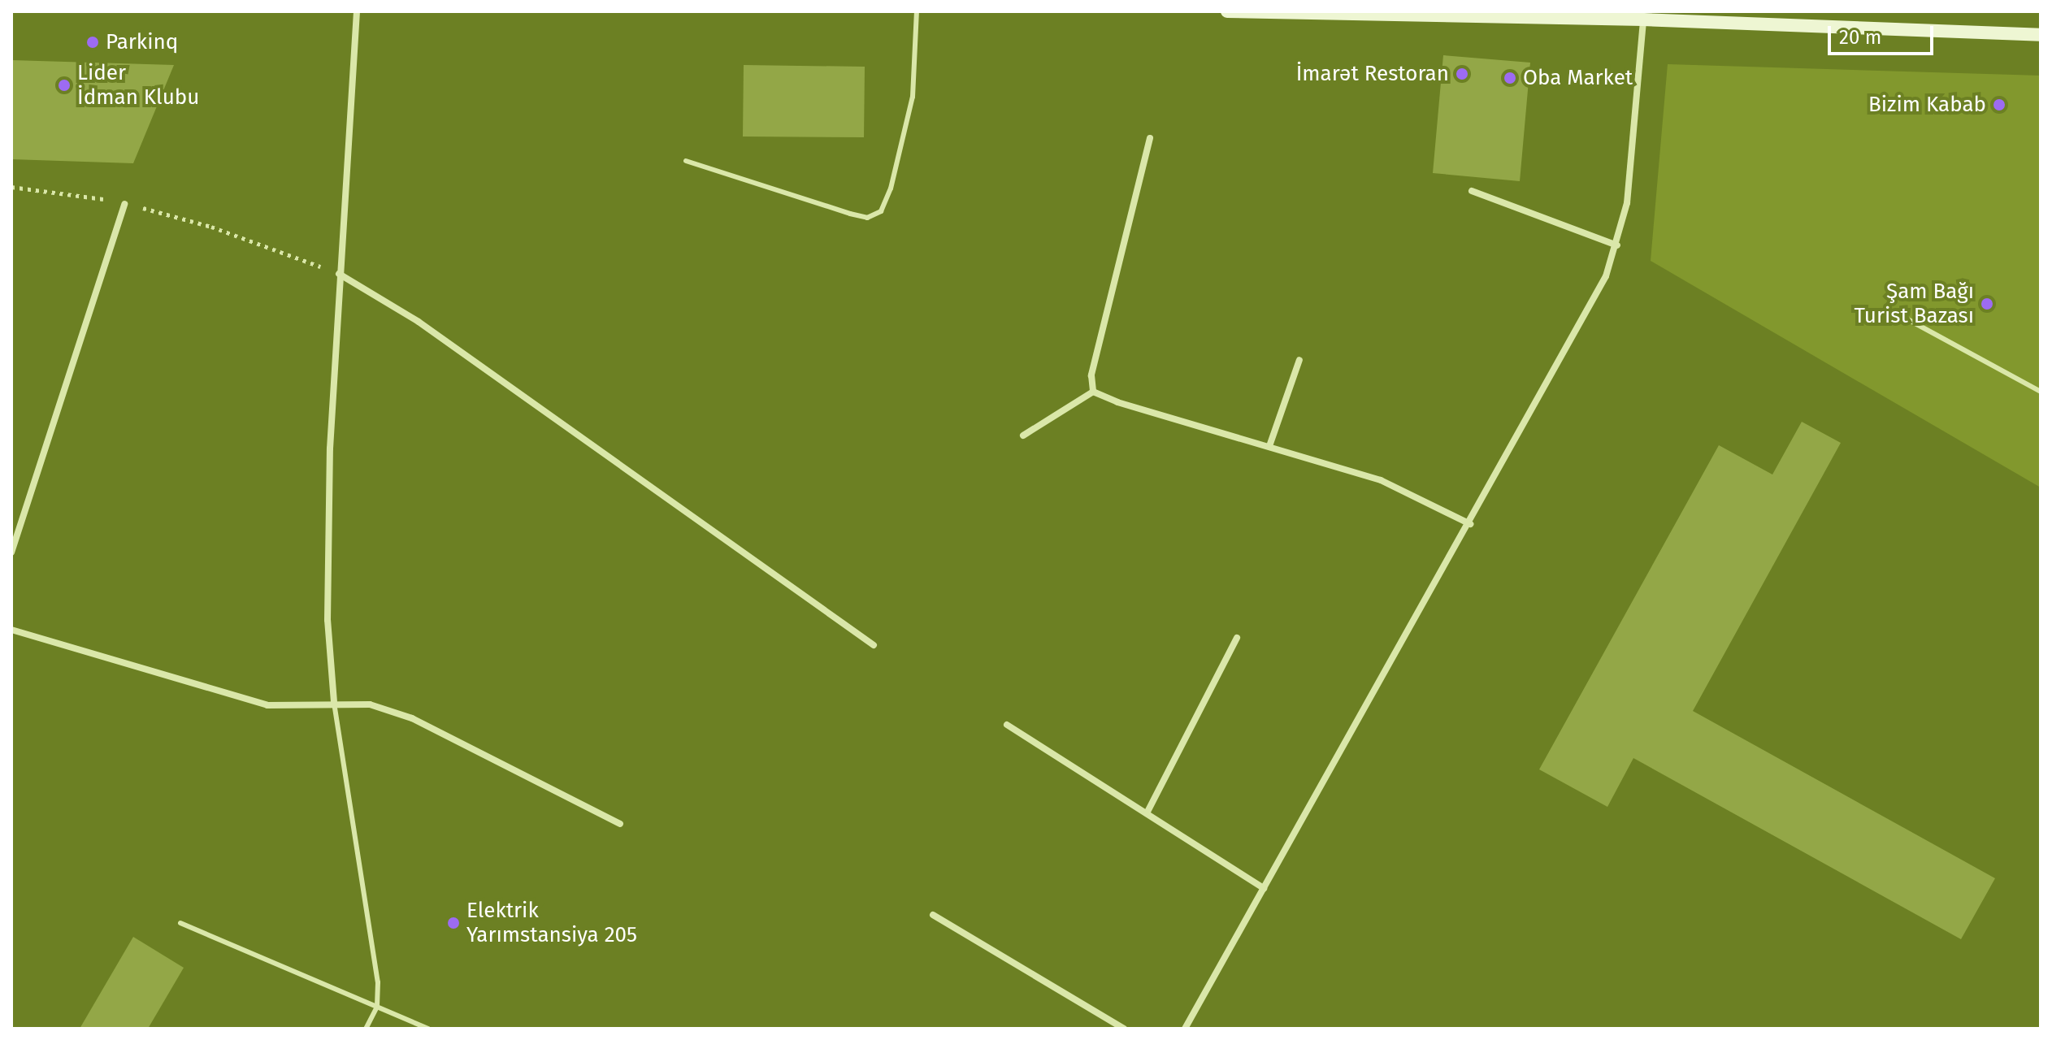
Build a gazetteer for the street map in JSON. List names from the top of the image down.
{
  "places": [
    "Parkinq",
    "İmarət Restoran",
    "Oba Market",
    "Lider İdman Klubu",
    "Bizim Kabab",
    "Şam Bağı Turist Bazası",
    "Elektrik Yarımstansiya 205"
  ],
  "scale_bar": "20 m"
}
